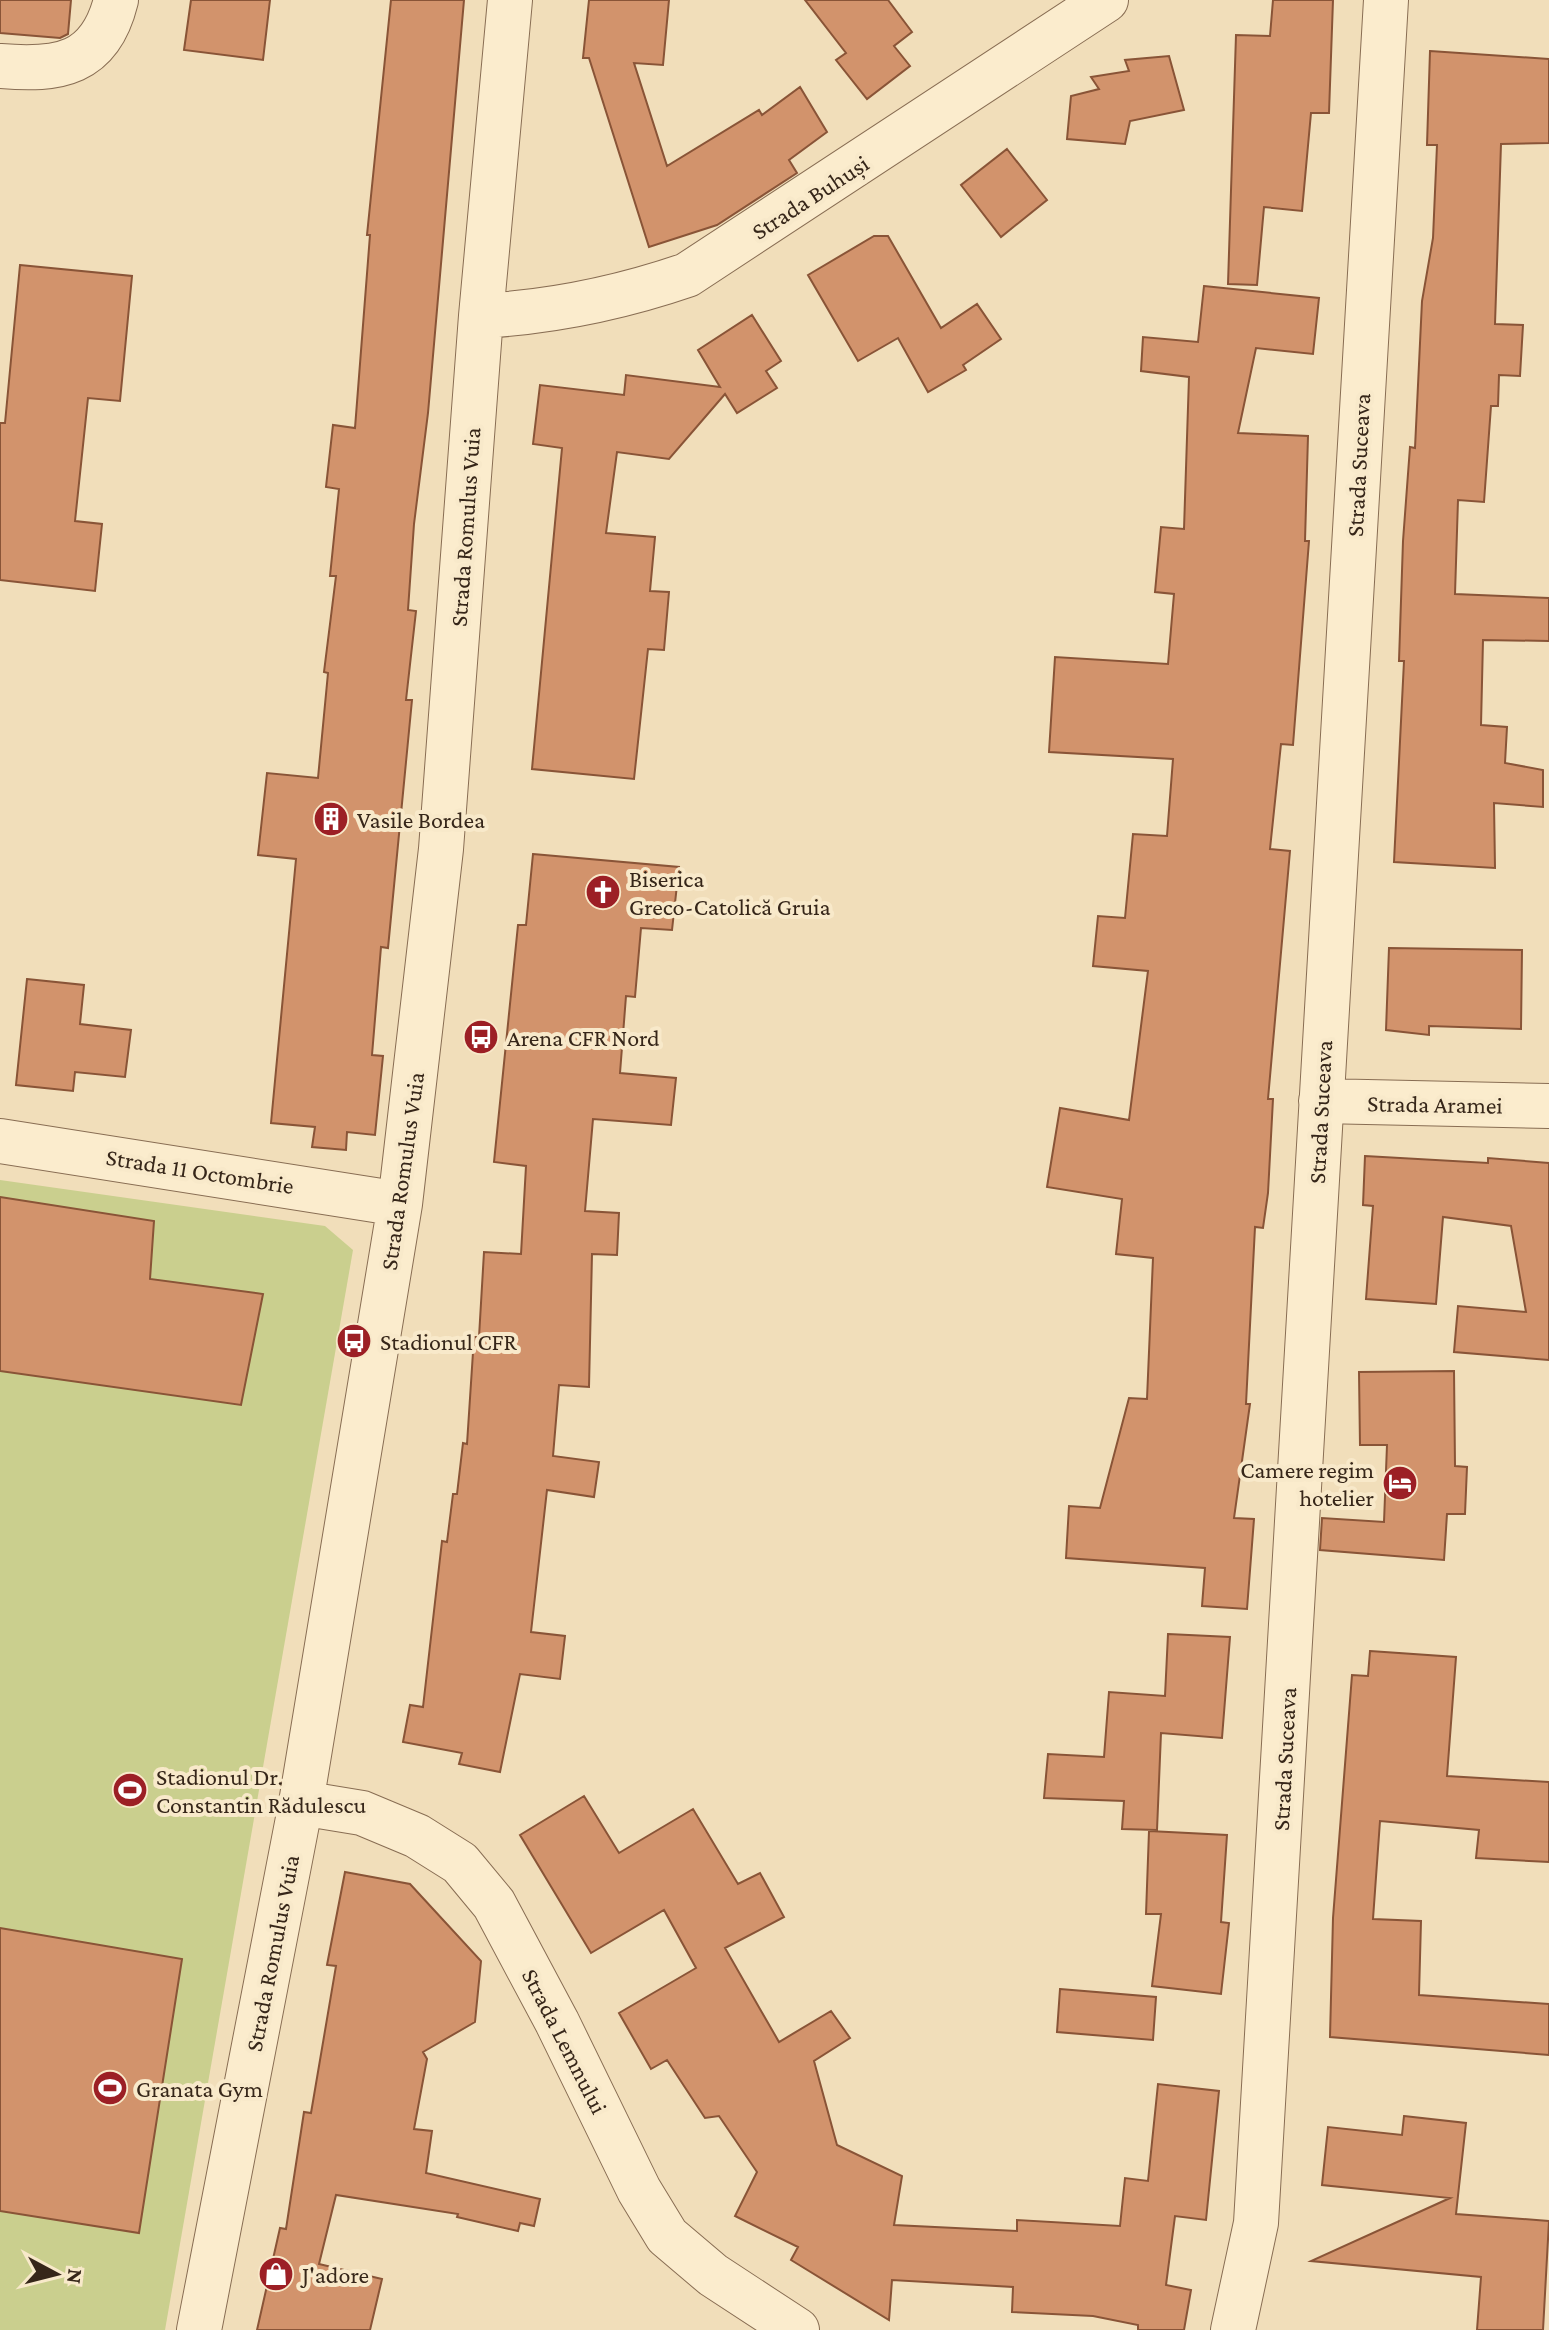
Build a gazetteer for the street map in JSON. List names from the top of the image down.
{
  "streets": {
    "street": [
      "Strada Buhuși",
      "Strada Suceava",
      "Strada Romulus Vuia",
      "Strada Aramei",
      "Strada 11 Octombrie",
      "Strada Lemnului"
    ]
  },
  "crossings": [
    ["Strada Buhuși", "Strada Romulus Vuia"],
    ["Strada Suceava", "Strada Aramei"],
    ["Strada Romulus Vuia", "Strada 11 Octombrie"],
    ["Strada Romulus Vuia", "Strada Lemnului"]
  ],
  "places": {
    "building": ["Vasile Bordea"],
    "church": ["Biserica Greco-Catolică Gruia"],
    "bus stop": ["Arena CFR Nord", "Stadionul CFR"],
    "hotel": ["Camere regim hotelier"],
    "sports": ["Stadionul Dr. Constantin Rădulescu", "Granata Gym"],
    "shop": ["J'adore"]
  },
  "north": "right"
}
